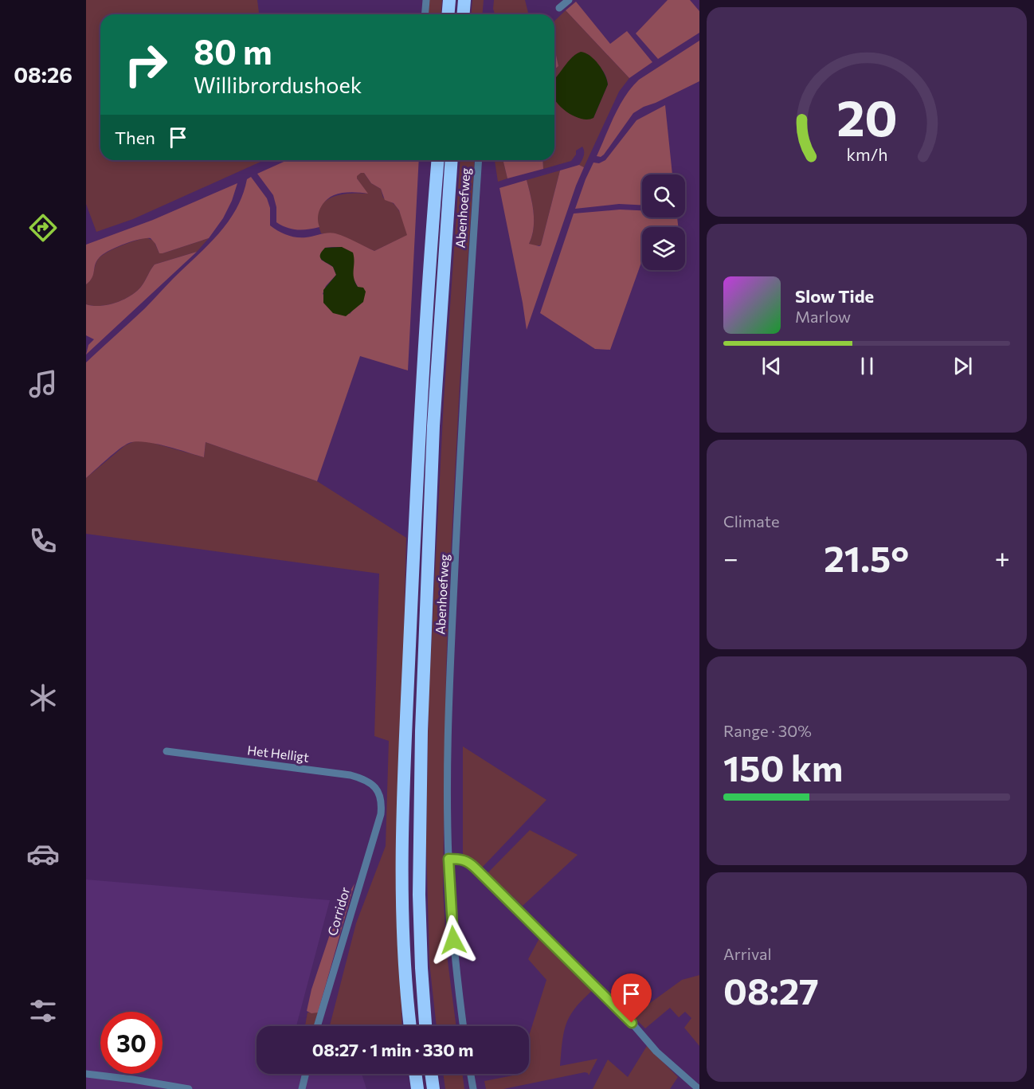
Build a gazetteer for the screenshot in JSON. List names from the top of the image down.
{
  "streets": {
    "street": ["Abenhoefweg", "Het Helligt", "Corridor"]
  },
  "crossings": [
    ["Het Helligt", "Corridor"]
  ],
  "page": {
    "tabs": "08:26",
    "turn": ["80 m", "Willibrordushoek"],
    "then": "Then",
    "song": ["Slow Tide", "Marlow"],
    "tile": [
      "Climate",
      ["Range · 30%", "150 km"],
      ["Arrival", "08:27"]
    ],
    "heat": ["−", "21.5°", "+"],
    "limit": "30",
    "trip": "08:27 · 1 min · 330 m",
    "gauge": ["20", "km/h"]
  }
}
